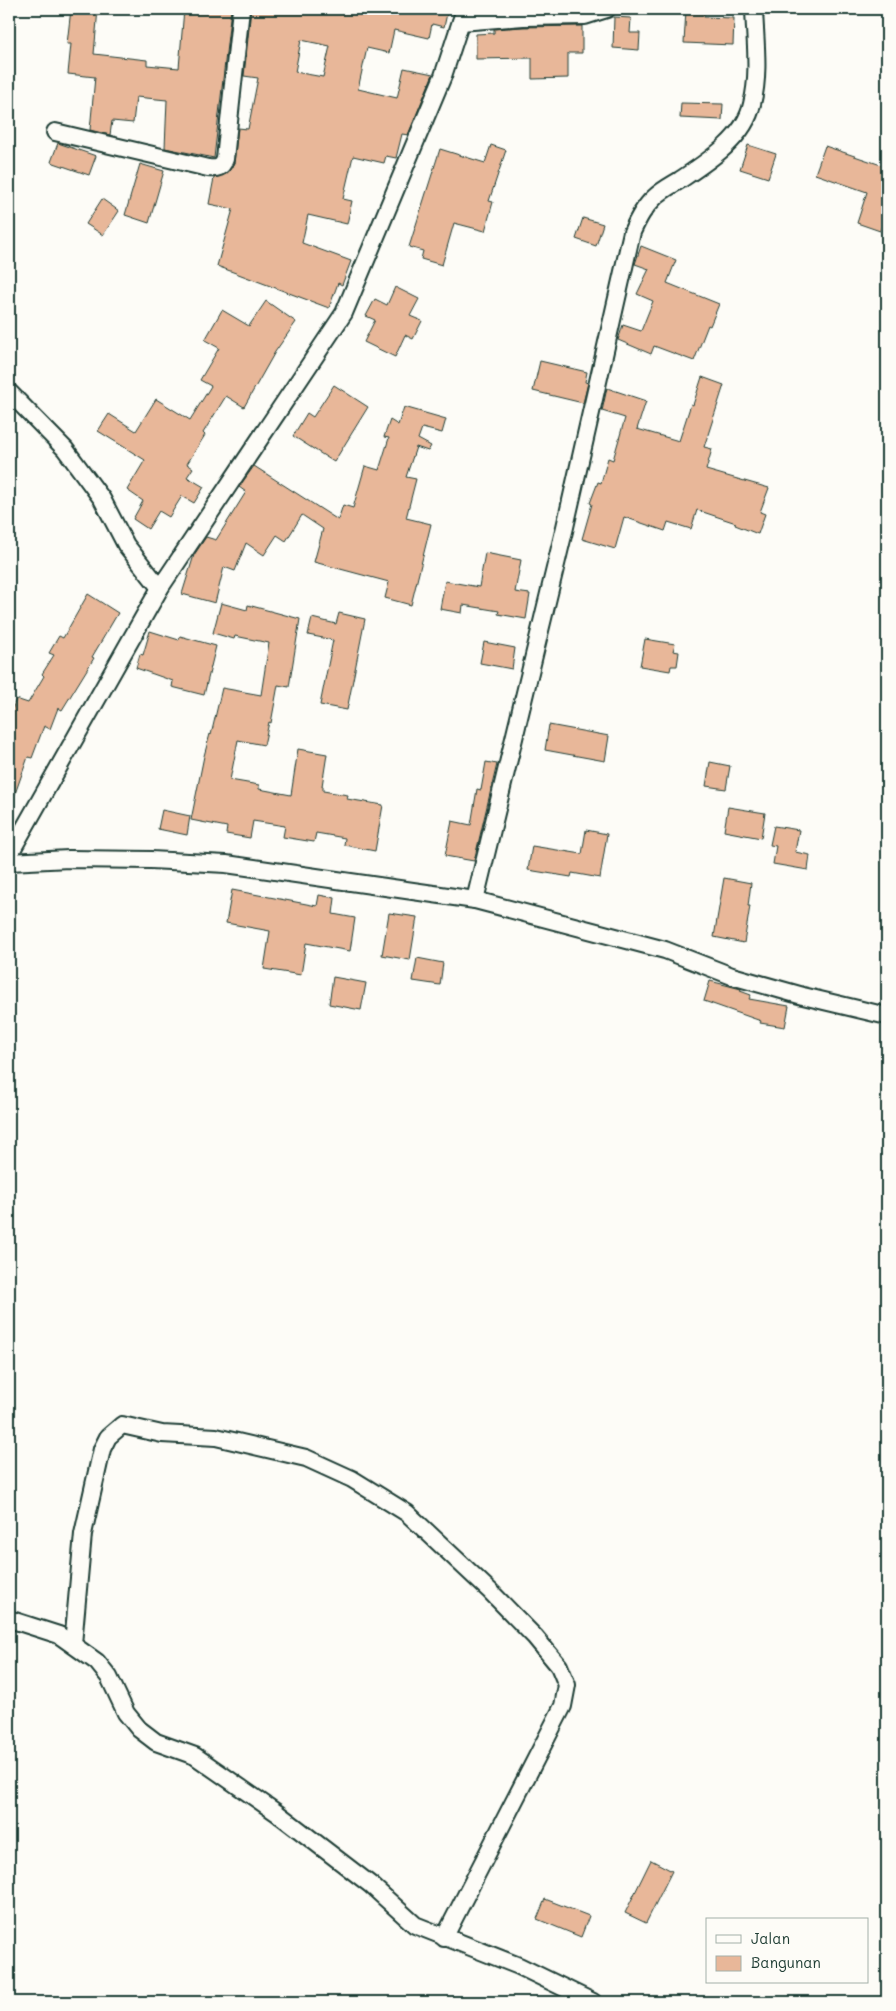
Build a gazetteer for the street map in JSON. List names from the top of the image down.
{
  "legend": ["Jalan", "Bangunan"]
}
